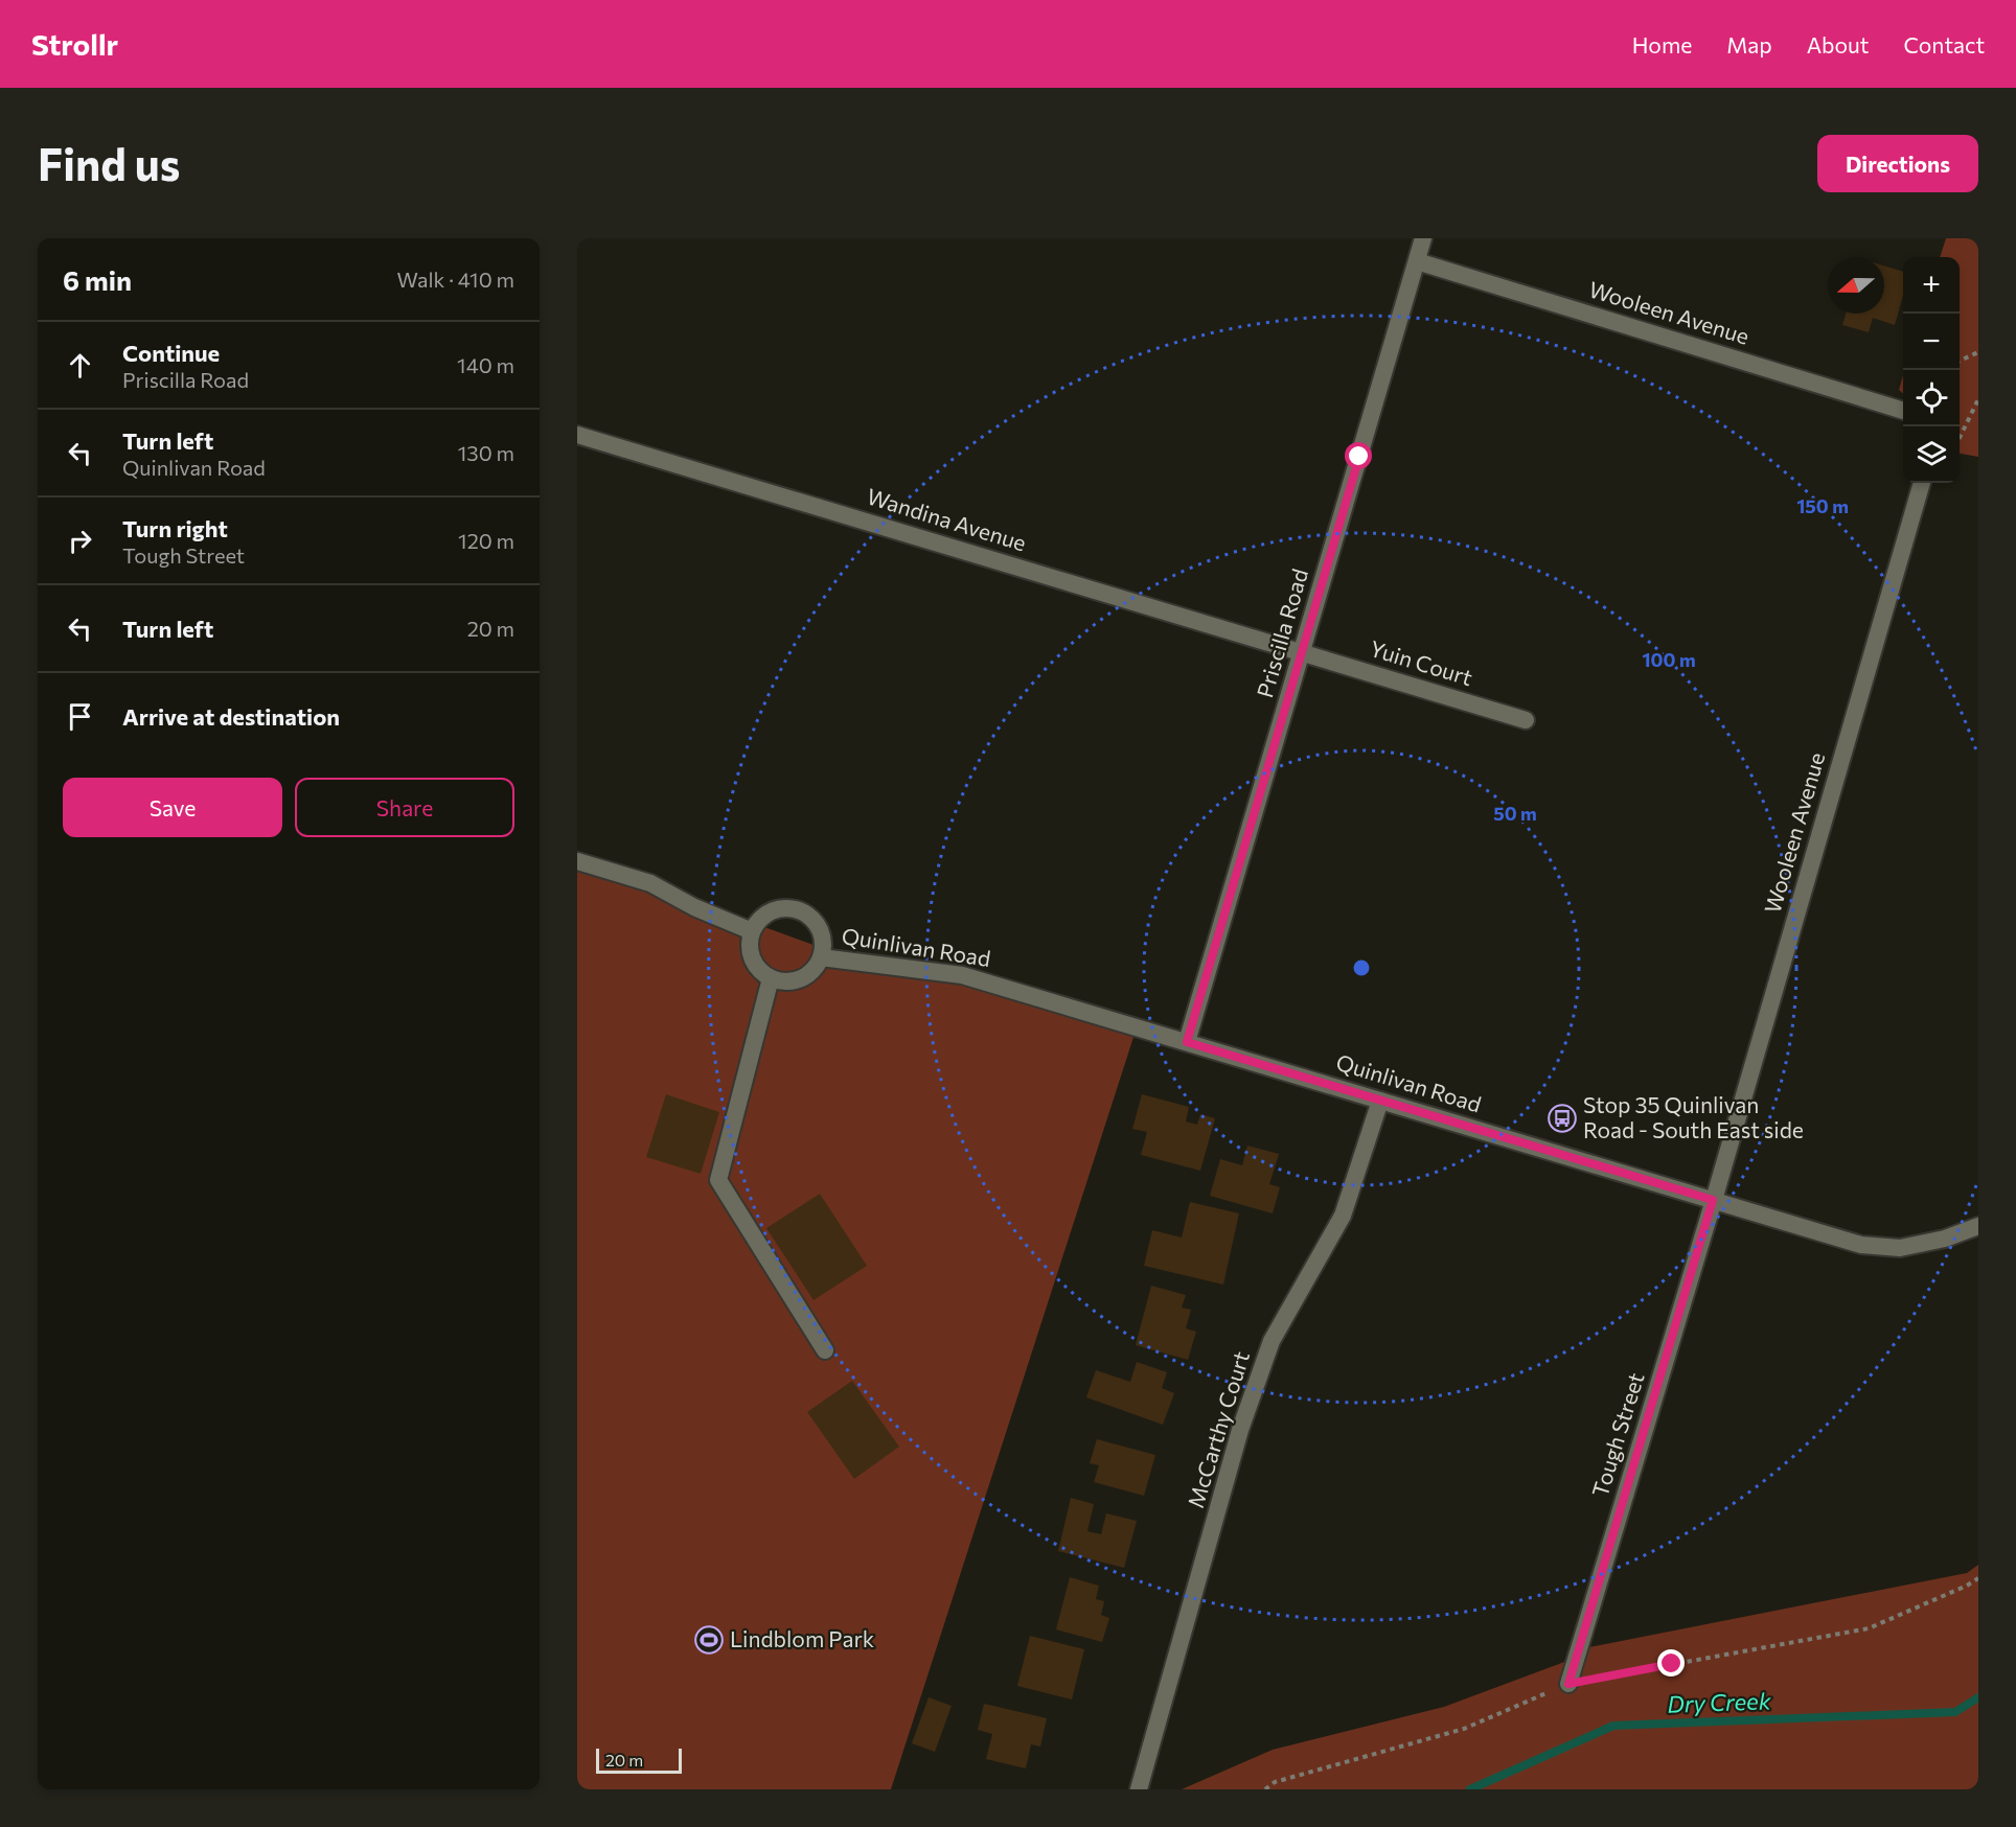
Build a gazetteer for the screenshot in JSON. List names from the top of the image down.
{
  "streets": {
    "street": [
      "Wooleen Avenue",
      "Wandina Avenue",
      "Priscilla Road",
      "Yuin Court",
      "Quinlivan Road",
      "McCarthy Court",
      "Tough Street"
    ]
  },
  "crossings": [
    ["Wooleen Avenue", "Priscilla Road"],
    ["Wooleen Avenue", "Quinlivan Road"],
    ["Wooleen Avenue", "Tough Street"],
    ["Wandina Avenue", "Priscilla Road"],
    ["Wandina Avenue", "Yuin Court"],
    ["Priscilla Road", "Yuin Court"],
    ["Priscilla Road", "Quinlivan Road"],
    ["Quinlivan Road", "McCarthy Court"],
    ["Quinlivan Road", "Tough Street"]
  ],
  "water": ["Dry Creek"],
  "places": {
    "bus stop": ["Stop 35 Quinlivan Road - South East side"],
    "sports": ["Lindblom Park"]
  },
  "scale_bar": "20 m",
  "north": "left",
  "page": {
    "header": "Strollr",
    "nav": [
      "Home",
      "Map",
      "About",
      "Contact"
    ],
    "buttons": [
      "Directions",
      ["Save", "Share"]
    ],
    "title": "Find us",
    "heading": ["6 min", "Walk · 410 m"],
    "map_buttons": ["+", "−"],
    "list": [
      ["Continue", "Priscilla Road", "140 m"],
      ["Turn left", "Quinlivan Road", "130 m"],
      ["Turn right", "Tough Street", "120 m"],
      ["Turn left", "20 m"],
      "Arrive at destination"
    ],
    "scale": "20 m"
  },
  "rings": ["150 m", "100 m", "50 m"]
}
